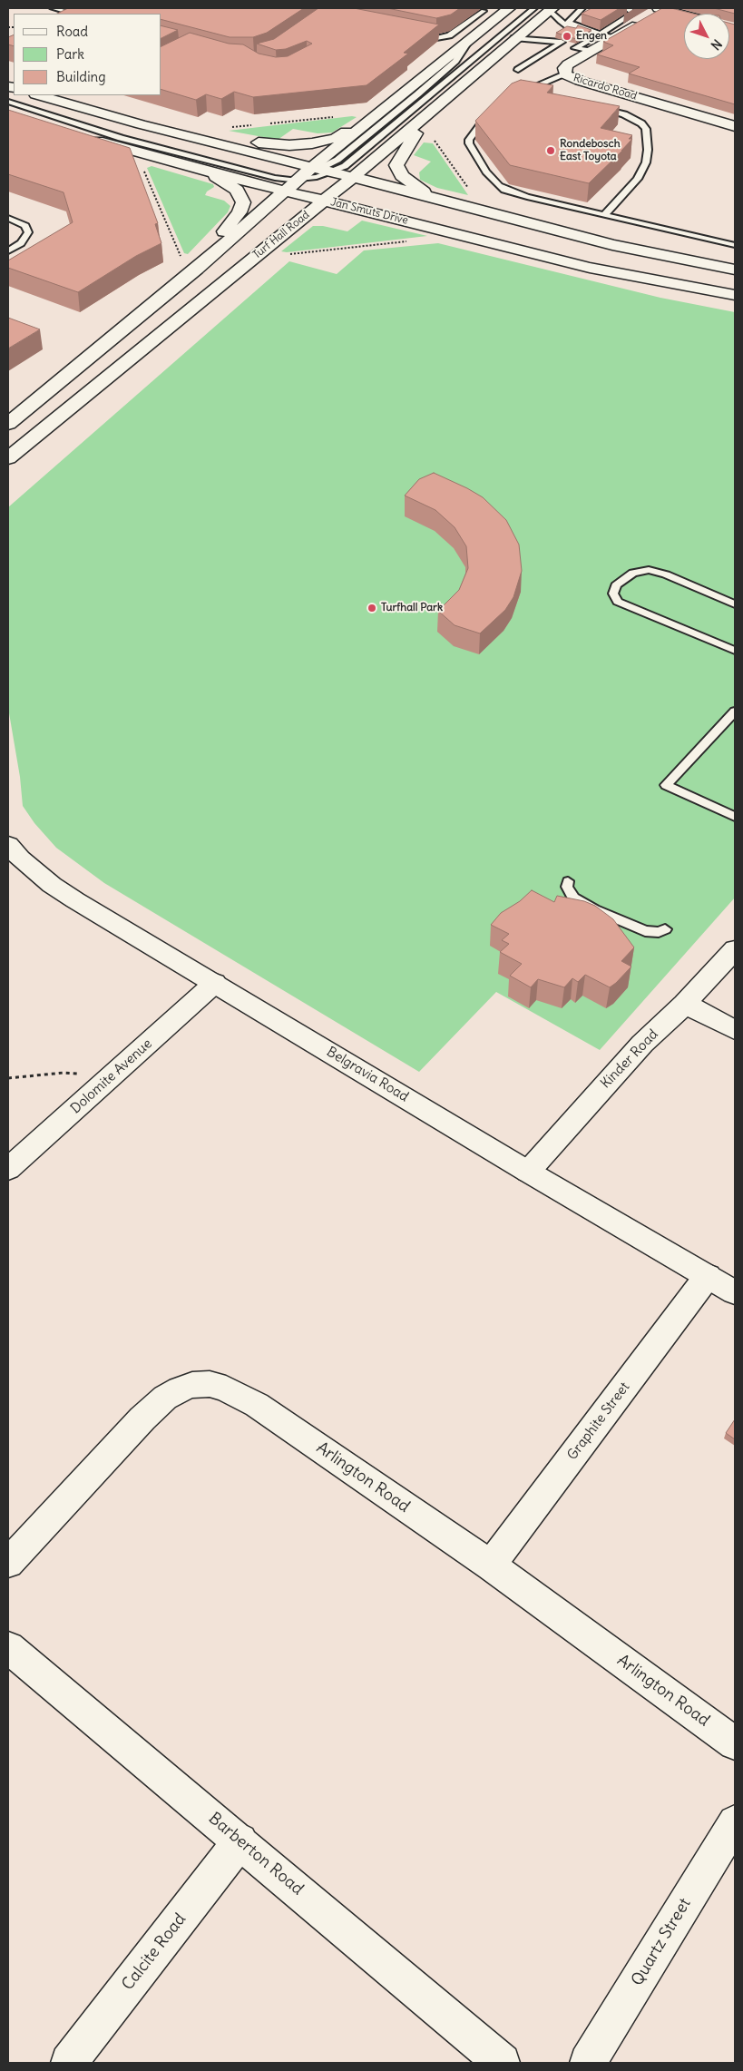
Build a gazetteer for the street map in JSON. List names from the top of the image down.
{
  "streets": {
    "main road": [
      "Ricardo Road",
      "Jan Smuts Drive",
      "Turf Hall Road",
      "Kinder Road",
      "Belgravia Road",
      "Dolomite Avenue",
      "Graphite Street",
      "Arlington Road",
      "Barberton Road",
      "Quartz Street",
      "Calcite Road"
    ]
  },
  "crossings": [
    ["Jan Smuts Drive", "Turf Hall Road"],
    ["Kinder Road", "Belgravia Road"],
    ["Belgravia Road", "Dolomite Avenue"],
    ["Belgravia Road", "Graphite Street"],
    ["Graphite Street", "Arlington Road"],
    ["Barberton Road", "Calcite Road"]
  ],
  "places": ["Engen", "Rondebosch East Toyota", "Turfhall Park"],
  "legend": ["Road", "Park", "Building"],
  "north": "bottom right"
}
